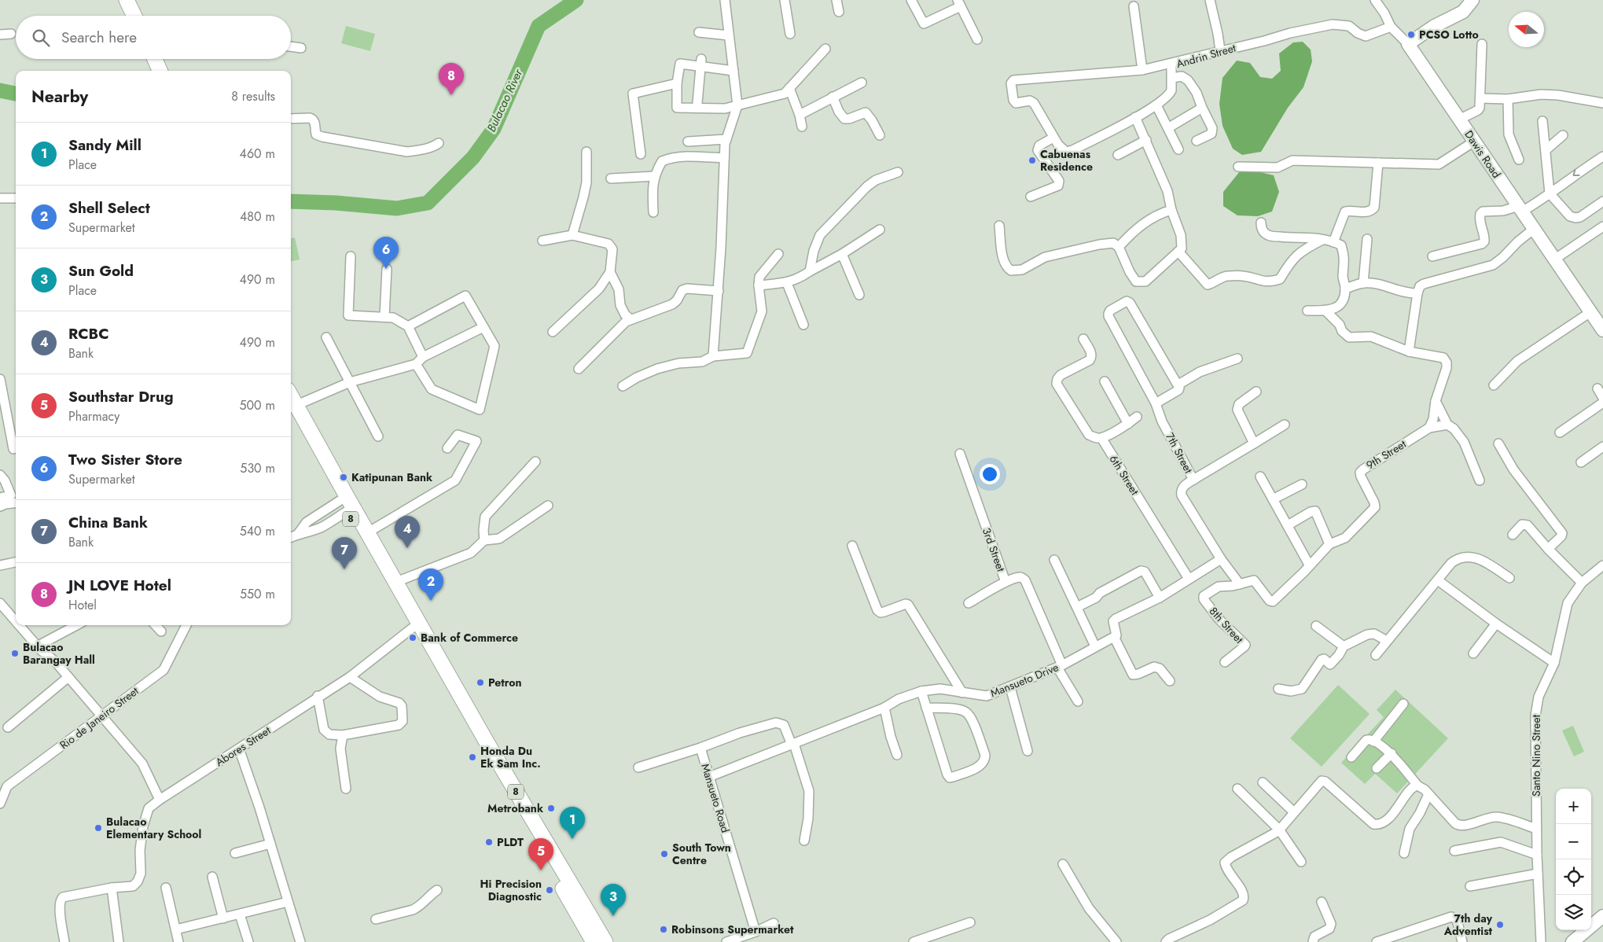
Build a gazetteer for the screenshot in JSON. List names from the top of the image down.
{
  "streets": {
    "main road": ["8"],
    "street": [
      "Andrin Street",
      "Dawis Road",
      "7th Street",
      "9th Street",
      "6th Street",
      "3rd Street",
      "8th Street",
      "Mansueto Drive",
      "Rio de Janeiro Street",
      "Abores Street",
      "Santo Nino Street",
      "Mansueto Road"
    ]
  },
  "crossings": [
    ["7th Street", "9th Street"],
    ["7th Street", "8th Street"],
    ["9th Street", "8th Street"],
    ["8", "Abores Street"],
    ["3rd Street", "Mansueto Drive"],
    ["Mansueto Drive", "Mansueto Road"]
  ],
  "water": ["Bulacao River"],
  "places": [
    "PCSO Lotto",
    "Cabuenas Residence",
    "Katipunan Bank",
    "Bank of Commerce",
    "Bulacao Barangay Hall",
    "Petron",
    "Honda Du Ek Sam Inc.",
    "Metrobank",
    "Bulacao Elementary School",
    "PLDT",
    "South Town Centre",
    "Hi Precision Diagnostic",
    "7th day Adventist",
    "Robinsons Supermarket"
  ],
  "north": "left",
  "page": {
    "search": "Search here",
    "pins": [
      "8",
      "6",
      "4",
      "7",
      "2",
      "1",
      "5",
      "3"
    ],
    "heading": ["Nearby", "8 results"],
    "list": [
      {
        "mark": "1",
        "name": "Sandy Mill",
        "note": "Place",
        "value": "460 m"
      },
      {
        "mark": "2",
        "name": "Shell Select",
        "note": "Supermarket",
        "value": "480 m"
      },
      {
        "mark": "3",
        "name": "Sun Gold",
        "note": "Place",
        "value": "490 m"
      },
      {
        "mark": "4",
        "name": "RCBC",
        "note": "Bank",
        "value": "490 m"
      },
      {
        "mark": "5",
        "name": "Southstar Drug",
        "note": "Pharmacy",
        "value": "500 m"
      },
      {
        "mark": "6",
        "name": "Two Sister Store",
        "note": "Supermarket",
        "value": "530 m"
      },
      {
        "mark": "7",
        "name": "China Bank",
        "note": "Bank",
        "value": "540 m"
      },
      {
        "mark": "8",
        "name": "JN LOVE Hotel",
        "note": "Hotel",
        "value": "550 m"
      }
    ],
    "map_buttons": ["+", "−"]
  }
}
